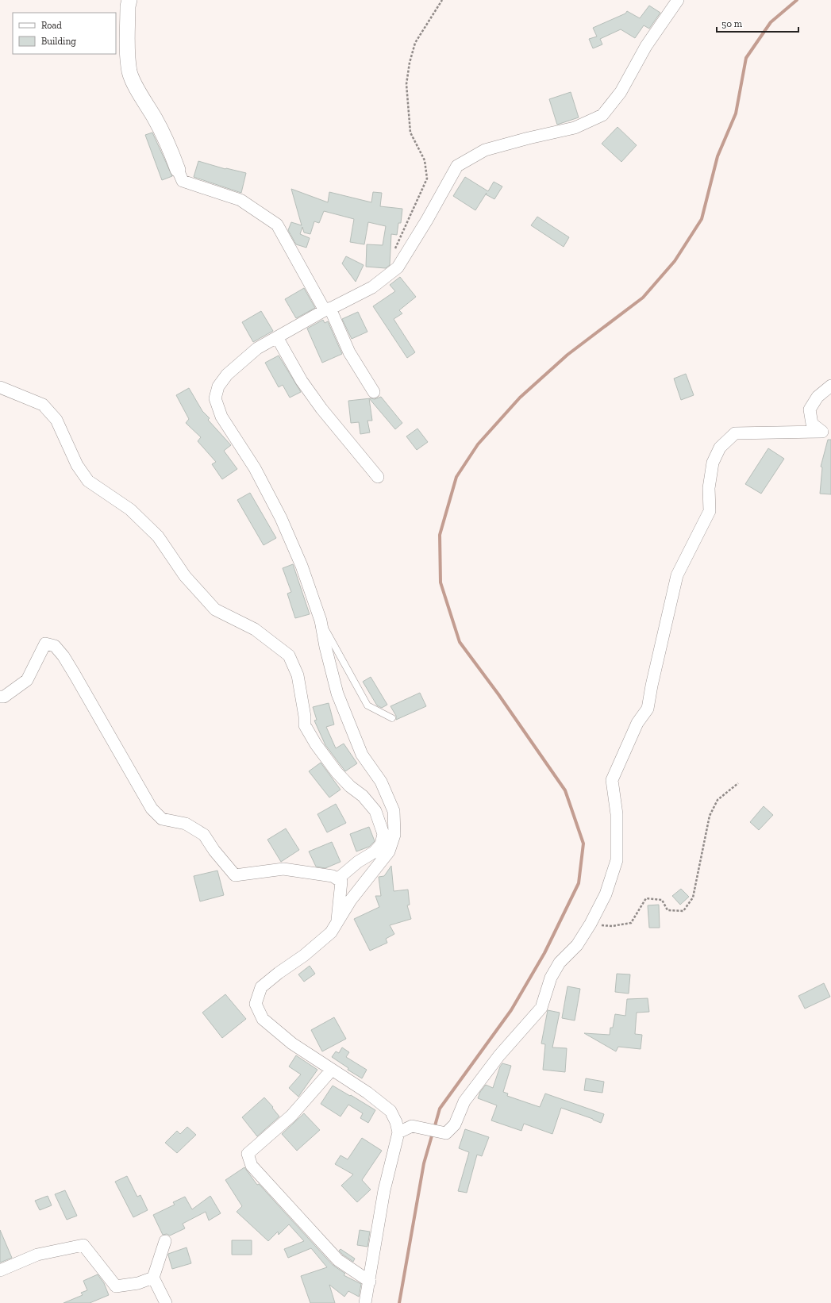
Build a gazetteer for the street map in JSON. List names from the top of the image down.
{
  "legend": ["Road", "Building"],
  "scale_bar": "50 m"
}
